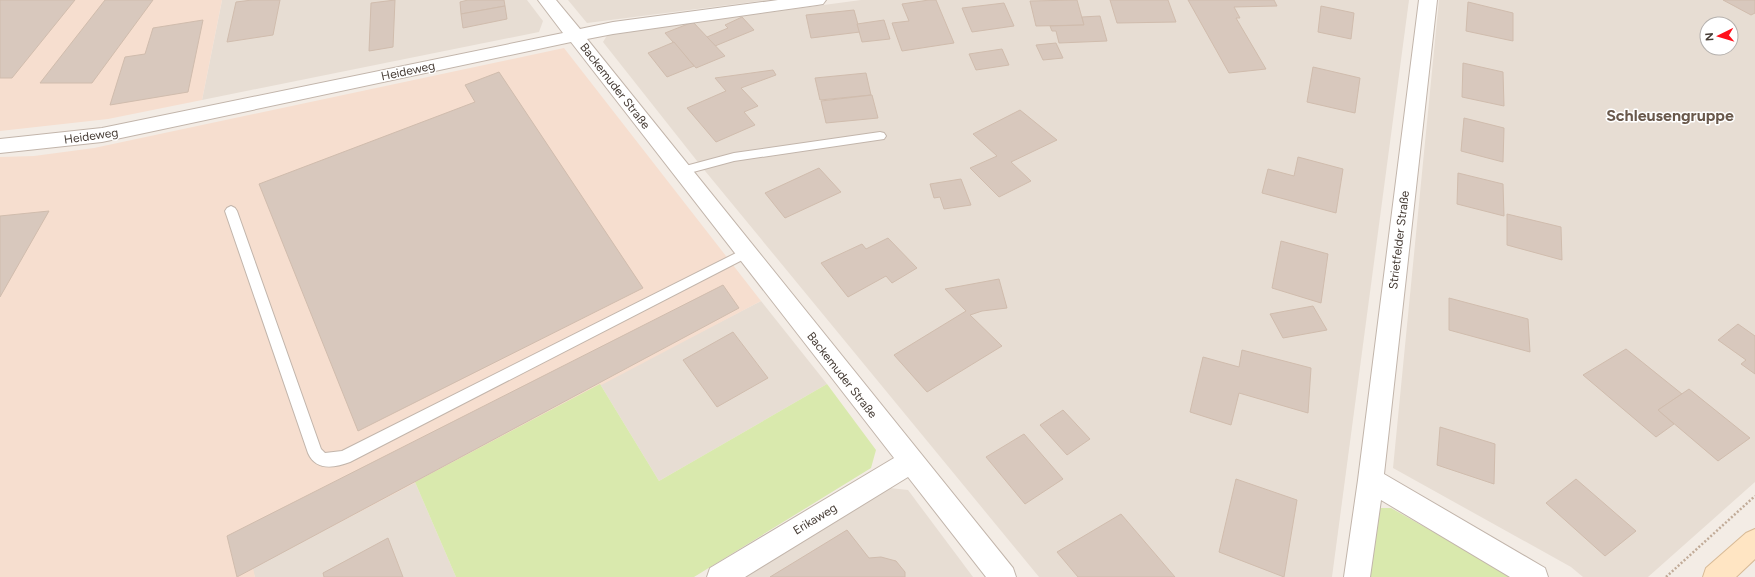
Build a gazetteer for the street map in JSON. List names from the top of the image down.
{
  "streets": {
    "street": [
      "Heideweg",
      "Backemuder Straße",
      "Strietfelder Straße",
      "Erikaweg"
    ]
  },
  "crossings": [
    ["Heideweg", "Backemuder Straße"],
    ["Backemuder Straße", "Erikaweg"]
  ],
  "districts": ["Schleusengruppe"],
  "north": "left"
}
